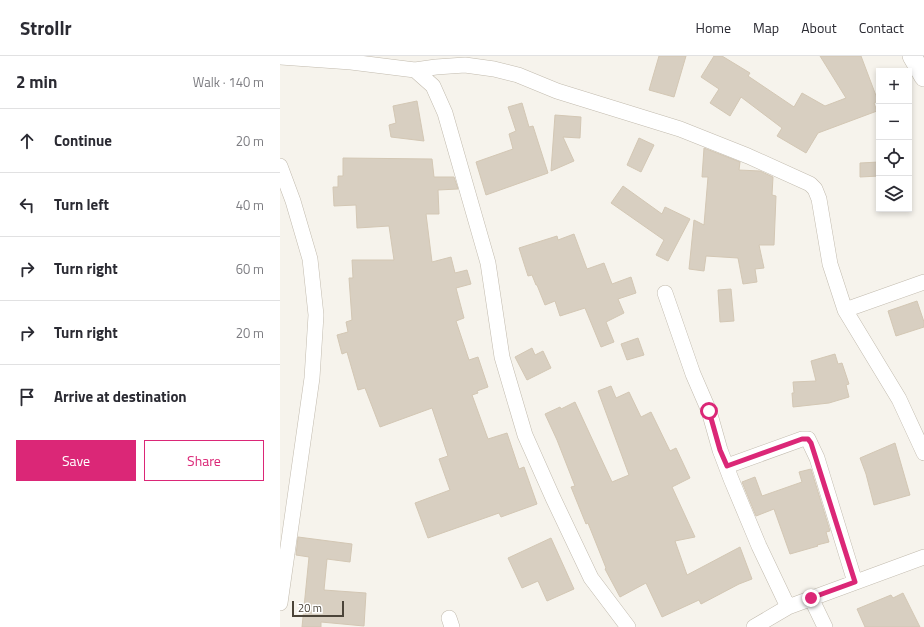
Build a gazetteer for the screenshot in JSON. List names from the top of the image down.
{
  "scale_bar": "20 m",
  "page": {
    "header": "Strollr",
    "nav": [
      "Home",
      "Map",
      "About",
      "Contact"
    ],
    "heading": ["2 min", "Walk · 140 m"],
    "map_buttons": ["+", "−"],
    "list": [
      ["Continue", "20 m"],
      ["Turn left", "40 m"],
      ["Turn right", "60 m"],
      ["Turn right", "20 m"],
      "Arrive at destination"
    ],
    "buttons": ["Save", "Share"],
    "scale": "20 m"
  }
}
